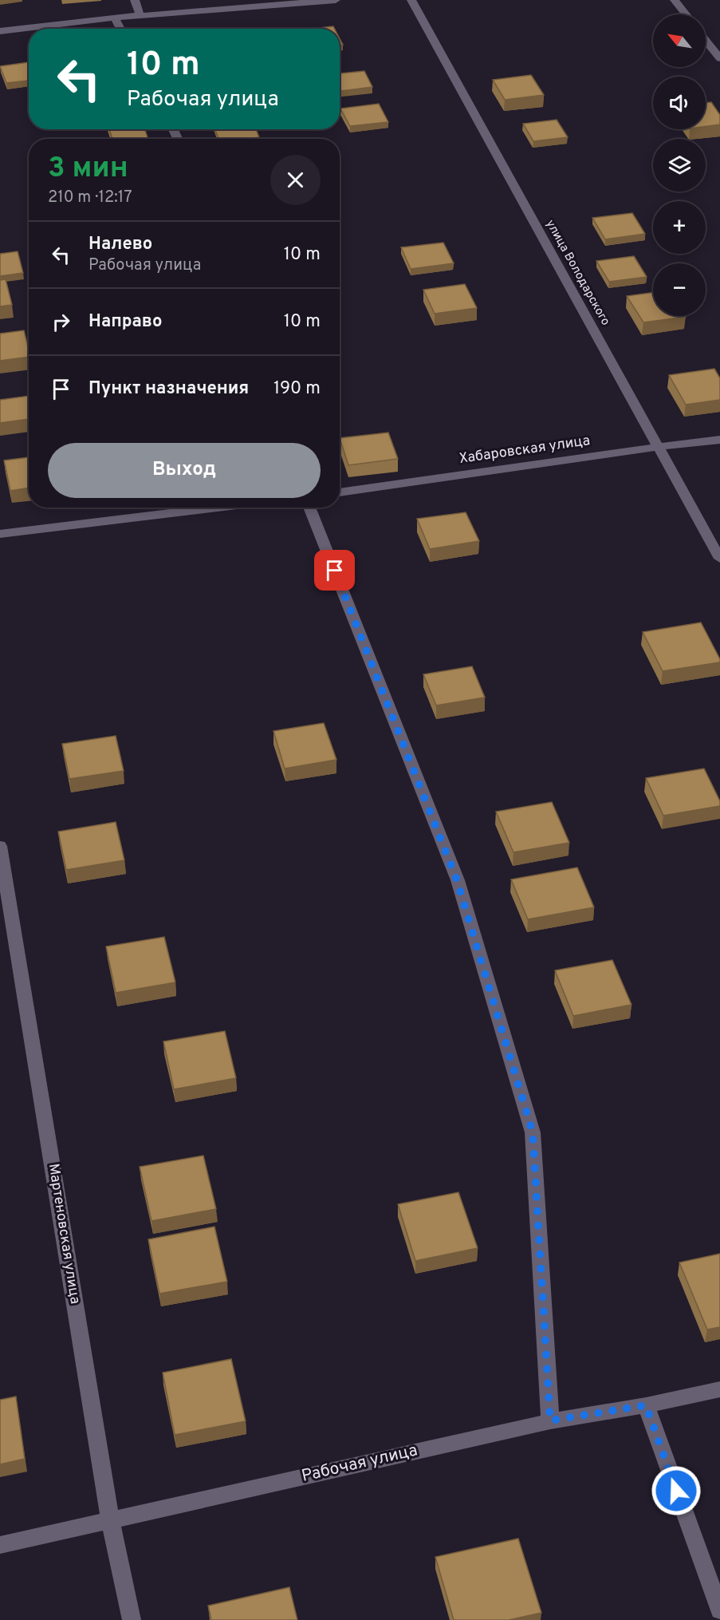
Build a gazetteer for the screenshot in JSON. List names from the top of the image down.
{
  "streets": {
    "street": [
      "улица Володарского",
      "Хабаровская улица",
      "Мартеновская улица",
      "Рабочая улица"
    ]
  },
  "crossings": [
    ["улица Володарского", "Хабаровская улица"],
    ["Мартеновская улица", "Рабочая улица"]
  ],
  "north": "top left",
  "page": {
    "map_buttons": ["+", "−"],
    "turn": ["10 m", "Рабочая улица"],
    "heading": ["3 мин", "210 m · 12:17"],
    "list": [
      {
        "name": "Налево",
        "note": "Рабочая улица",
        "value": "10 m"
      },
      {
        "name": "Направо",
        "value": "10 m"
      },
      {
        "name": "Пункт назначения",
        "value": "190 m"
      }
    ],
    "buttons": "Выход"
  }
}
